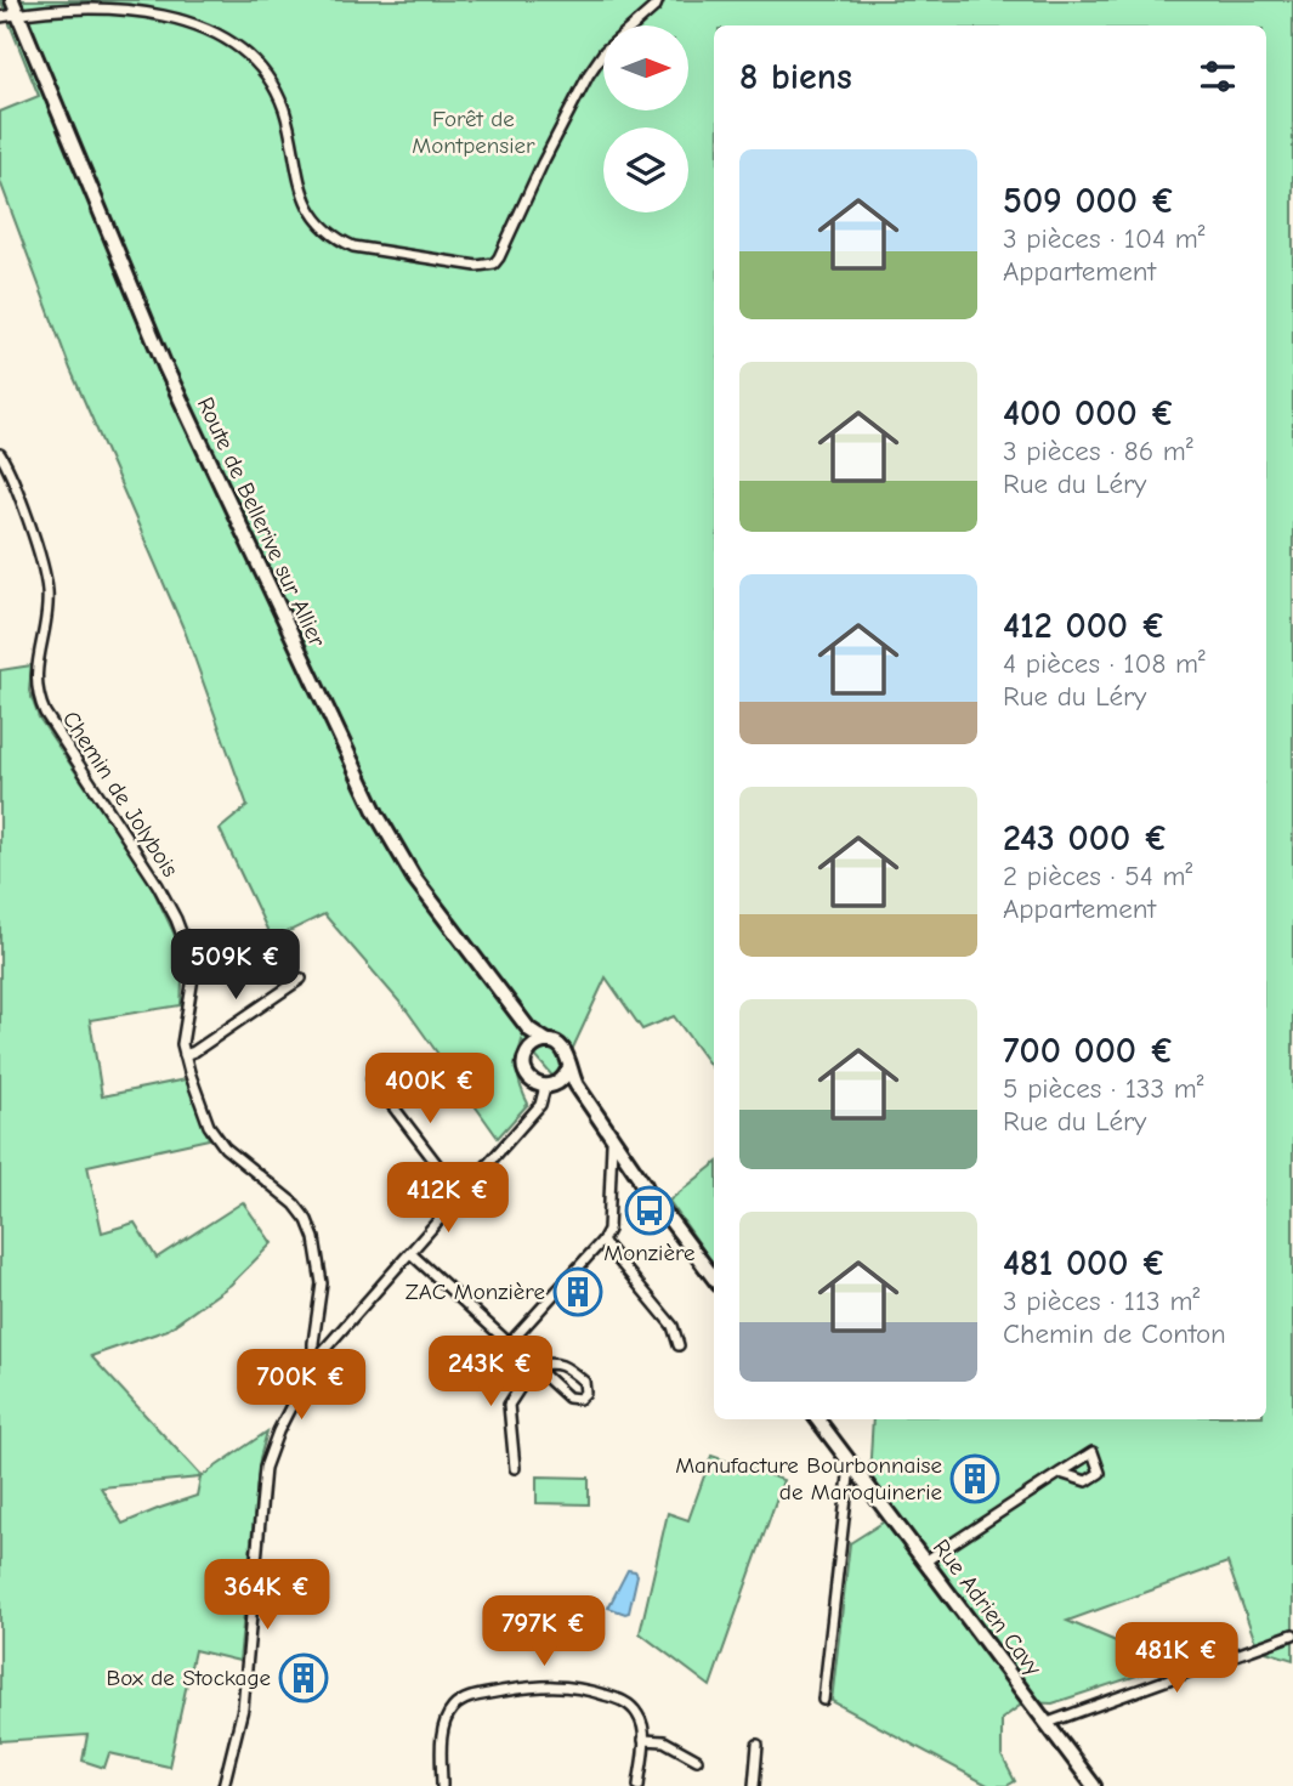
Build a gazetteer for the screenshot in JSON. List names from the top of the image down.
{
  "streets": {
    "main road": ["Route de Bellerive sur Allier", "Rue Adrien Cavy"],
    "street": ["Chemin de Jolybois"]
  },
  "parks": ["Forêt de Montpensier"],
  "places": {
    "bus stop": ["Monzière"],
    "building": ["ZAC Monzière", "Manufacture Bourbonnaise de Maroquinerie", "Box de Stockage"]
  },
  "north": "right",
  "page": {
    "heading": "8 biens",
    "list": [
      {
        "name": "509 000 €",
        "note": "3 pièces · 104 m² · Appartement"
      },
      {
        "name": "400 000 €",
        "note": "3 pièces · 86 m² · Rue du Léry"
      },
      {
        "name": "412 000 €",
        "note": "4 pièces · 108 m² · Rue du Léry"
      },
      {
        "name": "243 000 €",
        "note": "2 pièces · 54 m² · Appartement"
      },
      {
        "name": "700 000 €",
        "note": "5 pièces · 133 m² · Rue du Léry"
      },
      {
        "name": "481 000 €",
        "note": "3 pièces · 113 m² · Chemin de Conton"
      }
    ],
    "price": [
      "509K €",
      "400K €",
      "412K €",
      "243K €",
      "700K €",
      "364K €",
      "797K €",
      "481K €"
    ]
  }
}
